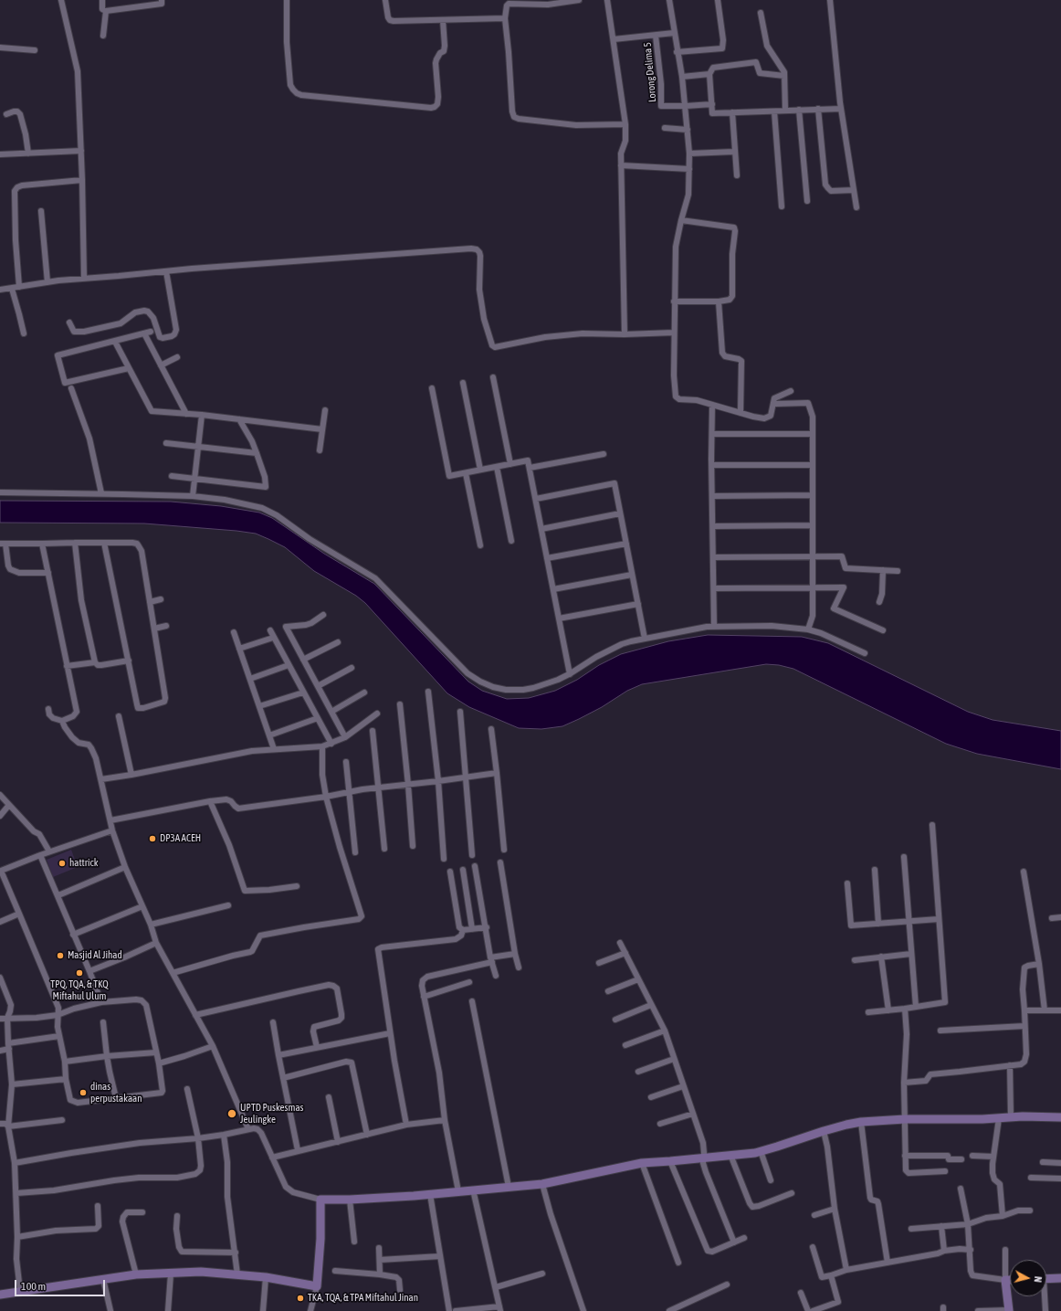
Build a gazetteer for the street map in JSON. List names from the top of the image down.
{
  "streets": {
    "street": ["Lorong Delima 5"]
  },
  "places": [
    "DP3A ACEH",
    "hattrick",
    "Masjid Al Jihad",
    "TPQ, TQA, & TKQ Miftahul Ulum",
    "dinas perpustakaan",
    "UPTD Puskesmas Jeulingke",
    "TKA, TQA, & TPA Miftahul Jinan"
  ],
  "scale_bar": "100 m",
  "north": "right"
}
